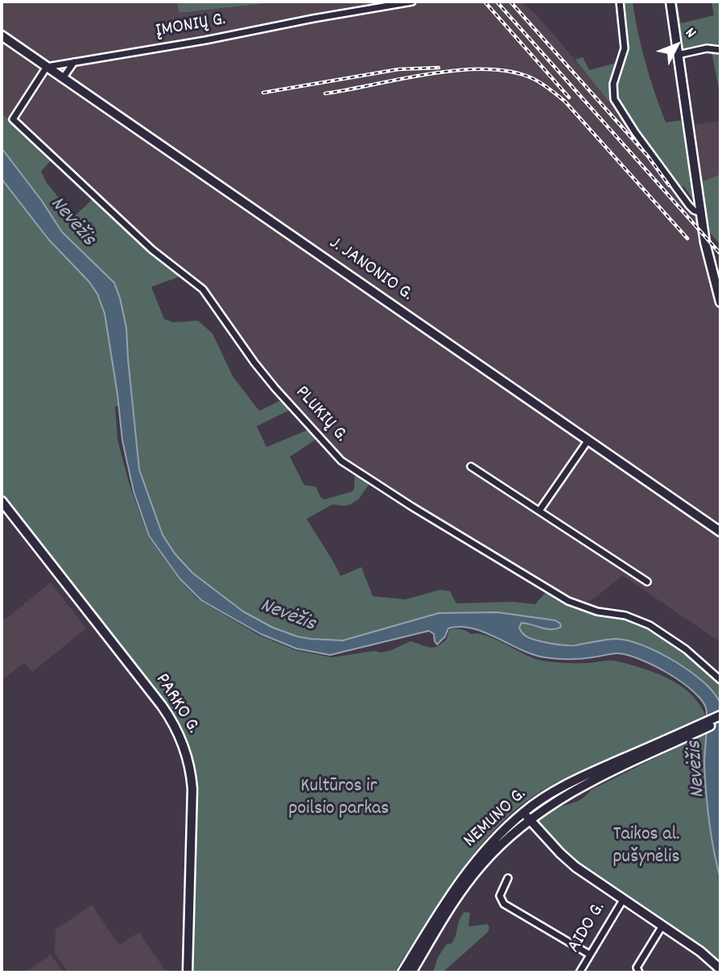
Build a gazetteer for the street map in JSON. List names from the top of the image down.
{
  "streets": {
    "main road": ["J. JANONIO G.", "PARKO G.", "NEMUNO G."],
    "street": ["ĮMONIŲ G.", "PLUKIŲ G.", "AIDO G."]
  },
  "crossings": [
    ["ĮMONIŲ G.", "J. JANONIO G."],
    ["ĮMONIŲ G.", "PLUKIŲ G."],
    ["J. JANONIO G.", "PLUKIŲ G."]
  ],
  "water": ["Nevėžis"],
  "parks": ["Kultūros ir poilsio parkas", "Taikos al. pušynėlis"],
  "north": "top right"
}
